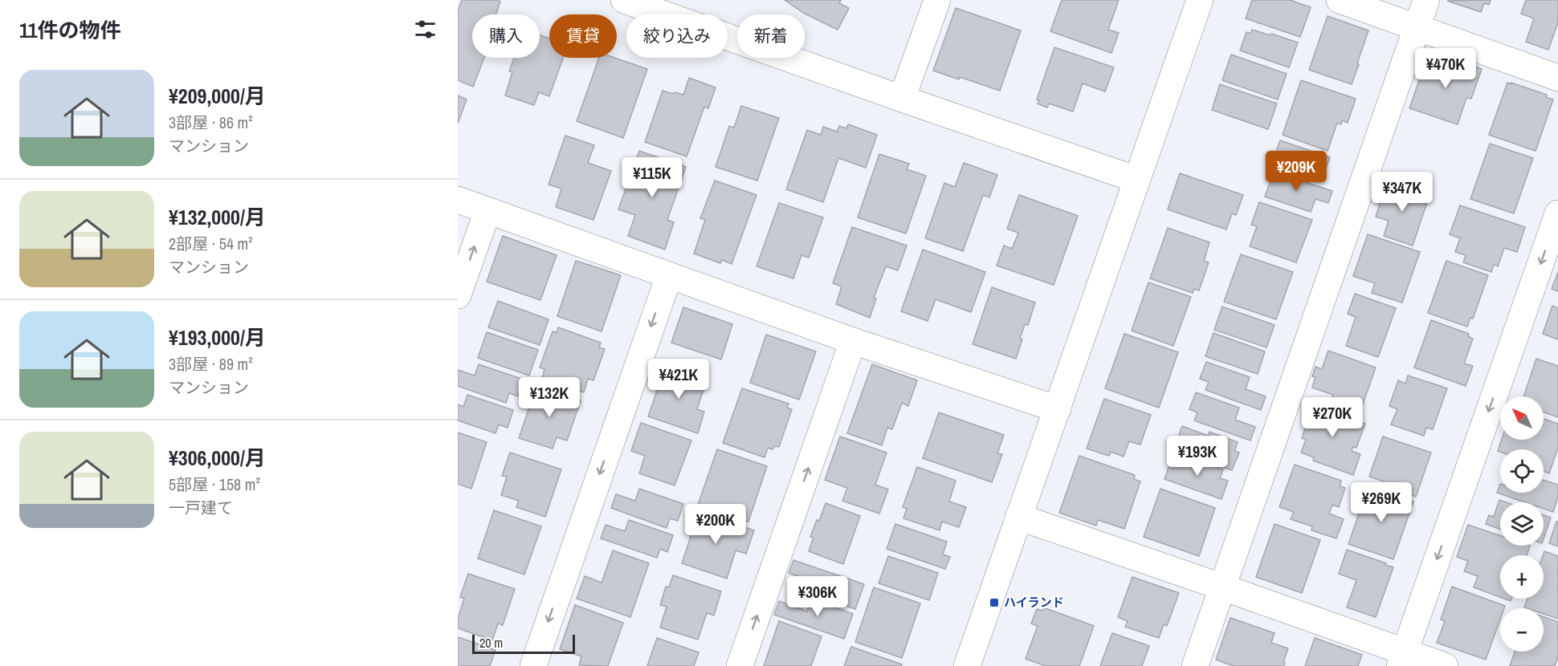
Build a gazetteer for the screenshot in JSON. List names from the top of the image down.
{
  "places": {
    "transit": ["ハイランド"]
  },
  "scale_bar": "20 m",
  "north": "top left",
  "page": {
    "heading": "11件の物件",
    "chip": [
      "購入",
      "賃貸",
      "絞り込み",
      "新着"
    ],
    "price": [
      "¥470K",
      "¥209K",
      "¥115K",
      "¥347K",
      "¥421K",
      "¥132K",
      "¥270K",
      "¥193K",
      "¥269K",
      "¥200K",
      "¥306K"
    ],
    "list": [
      {
        "name": "¥209,000/月",
        "note": "3部屋 · 86 m² · マンション"
      },
      {
        "name": "¥132,000/月",
        "note": "2部屋 · 54 m² · マンション"
      },
      {
        "name": "¥193,000/月",
        "note": "3部屋 · 89 m² · マンション"
      },
      {
        "name": "¥306,000/月",
        "note": "5部屋 · 158 m² · 一戸建て"
      }
    ],
    "map_buttons": ["+", "−"],
    "scale": "20 m"
  }
}
